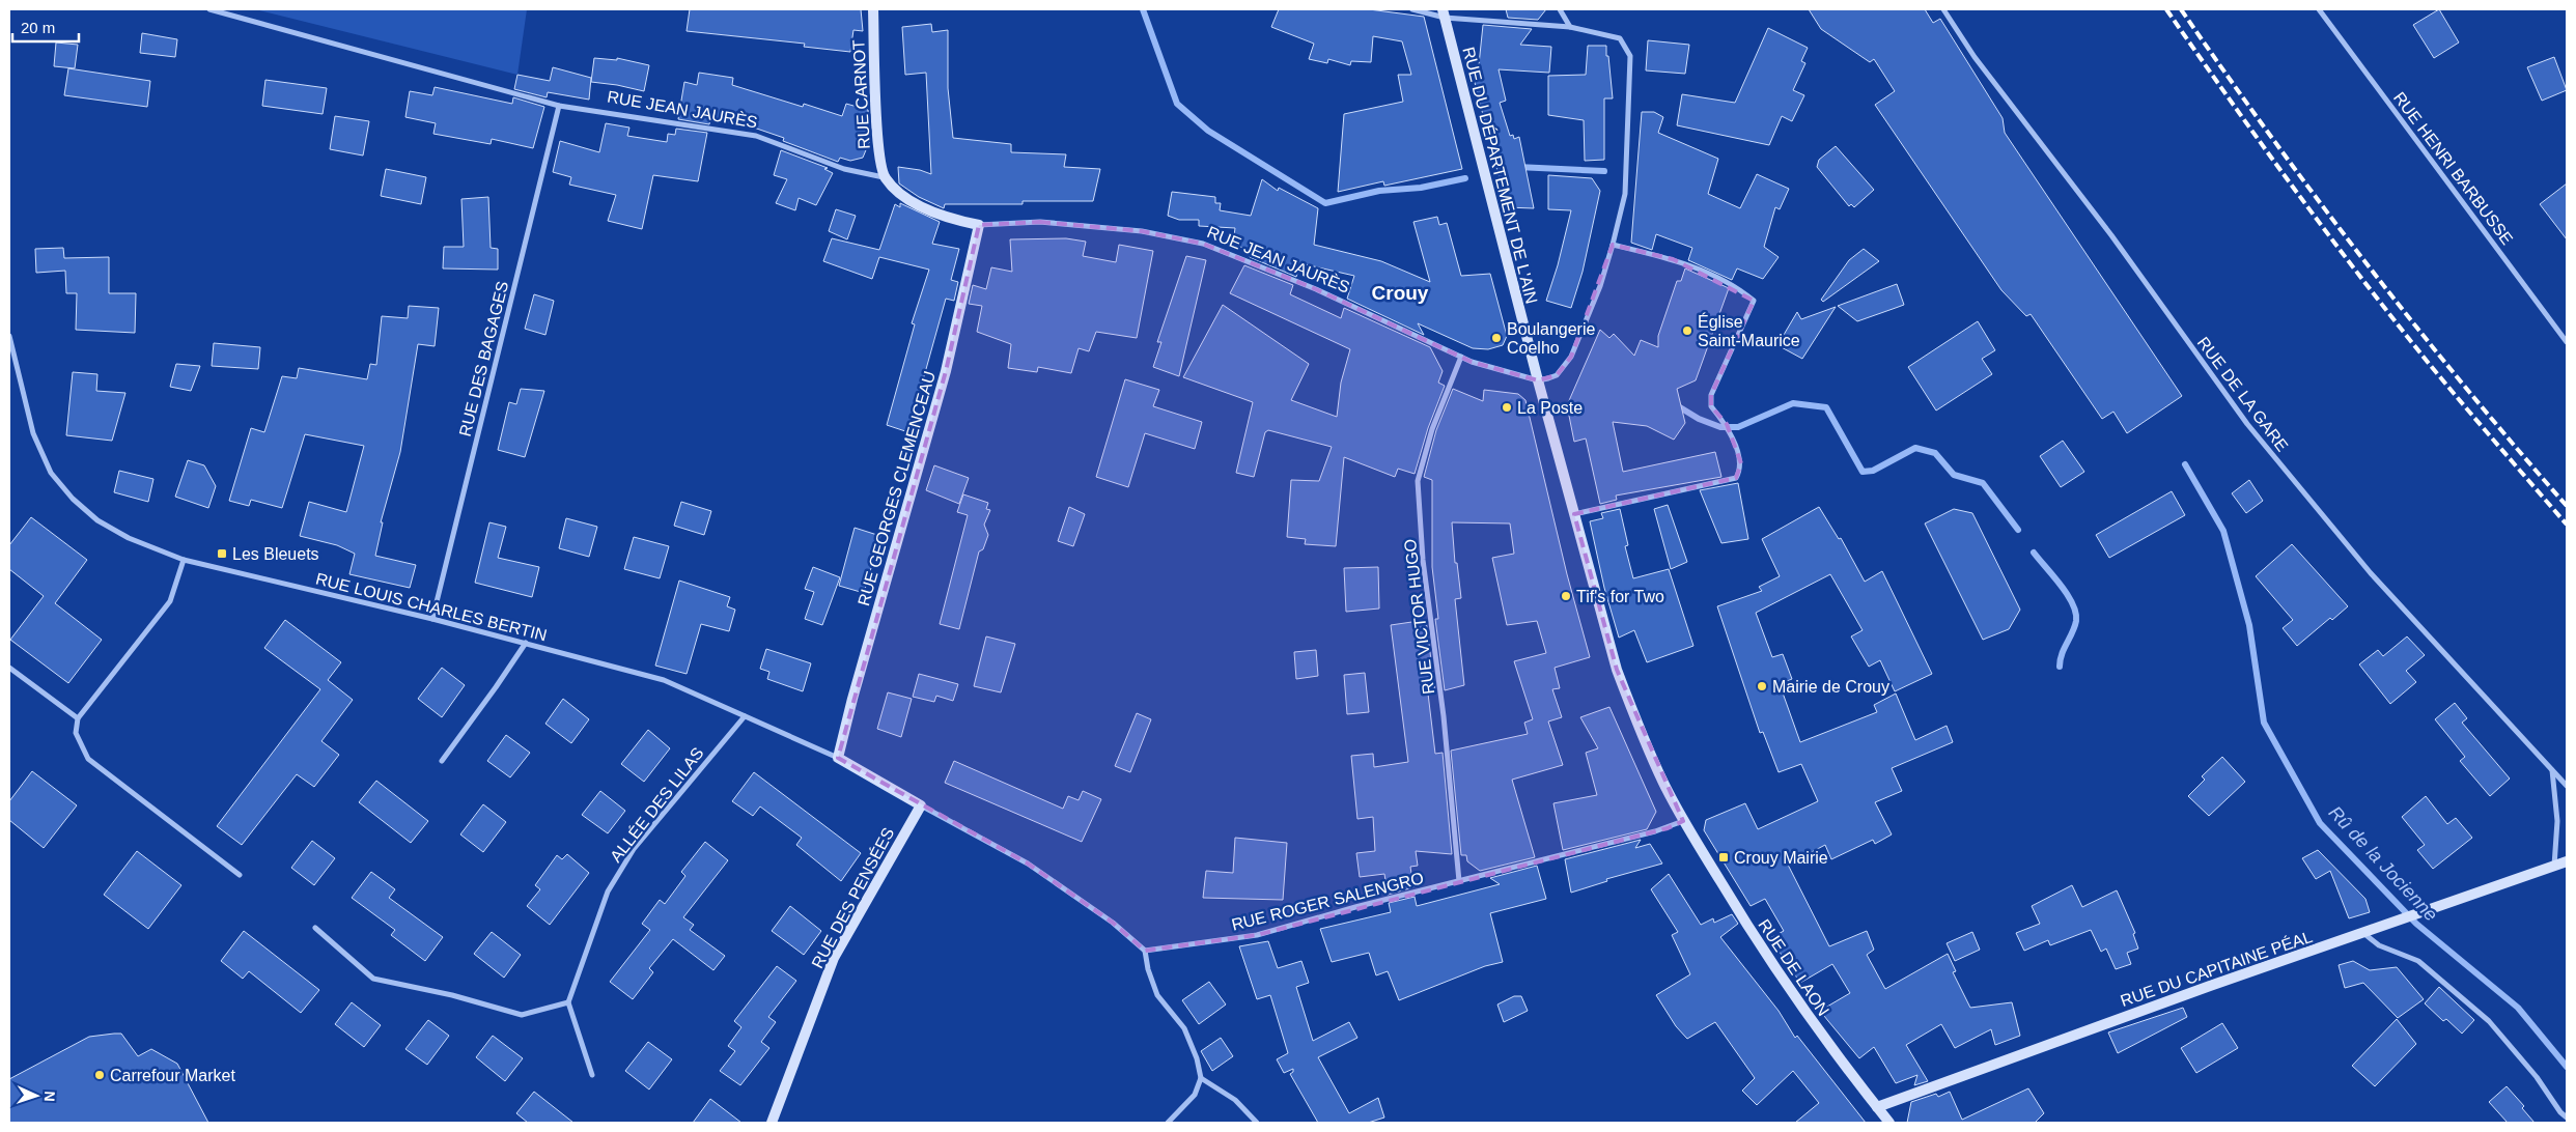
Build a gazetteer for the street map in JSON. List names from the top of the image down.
{
  "streets": {
    "street": [
      "RUE CARNOT",
      "RUE JEAN JAURÈS",
      "RUE HENRI BARBUSSE",
      "RUE DU DÉPARTEMENT DE L'AIN",
      "RUE DES BAGAGES",
      "RUE DE LA GARE",
      "RUE GEORGES CLEMENCEAU",
      "RUE LOUIS CHARLES BERTIN",
      "RUE VICTOR HUGO",
      "ALLÉE DES LILAS",
      "RUE DES PENSÉES",
      "RUE ROGER SALENGRO",
      "RUE DE LAON",
      "RUE DU CAPITAINE PÉAL"
    ]
  },
  "crossings": [
    ["RUE CARNOT", "RUE JEAN JAURÈS"],
    ["RUE JEAN JAURÈS", "RUE DU DÉPARTEMENT DE L'AIN"],
    ["RUE JEAN JAURÈS", "RUE DES BAGAGES"],
    ["RUE JEAN JAURÈS", "RUE GEORGES CLEMENCEAU"],
    ["RUE JEAN JAURÈS", "RUE VICTOR HUGO"],
    ["RUE DU DÉPARTEMENT DE L'AIN", "RUE ROGER SALENGRO"],
    ["RUE DU DÉPARTEMENT DE L'AIN", "RUE DE LAON"],
    ["RUE DES BAGAGES", "RUE LOUIS CHARLES BERTIN"],
    ["RUE GEORGES CLEMENCEAU", "RUE LOUIS CHARLES BERTIN"],
    ["RUE LOUIS CHARLES BERTIN", "ALLÉE DES LILAS"],
    ["RUE VICTOR HUGO", "RUE ROGER SALENGRO"],
    ["RUE ROGER SALENGRO", "RUE DE LAON"],
    ["RUE DE LAON", "RUE DU CAPITAINE PÉAL"]
  ],
  "districts": ["Crouy"],
  "water": ["Rû de la Jocienne"],
  "places": {
    "other": [
      "Église Saint-Maurice",
      "Boulangerie Coelho",
      "La Poste",
      "Tif's for Two",
      "Mairie de Crouy",
      "Carrefour Market"
    ],
    "transit": ["Les Bleuets", "Crouy Mairie"]
  },
  "scale_bar": "20 m",
  "north": "right"
}
